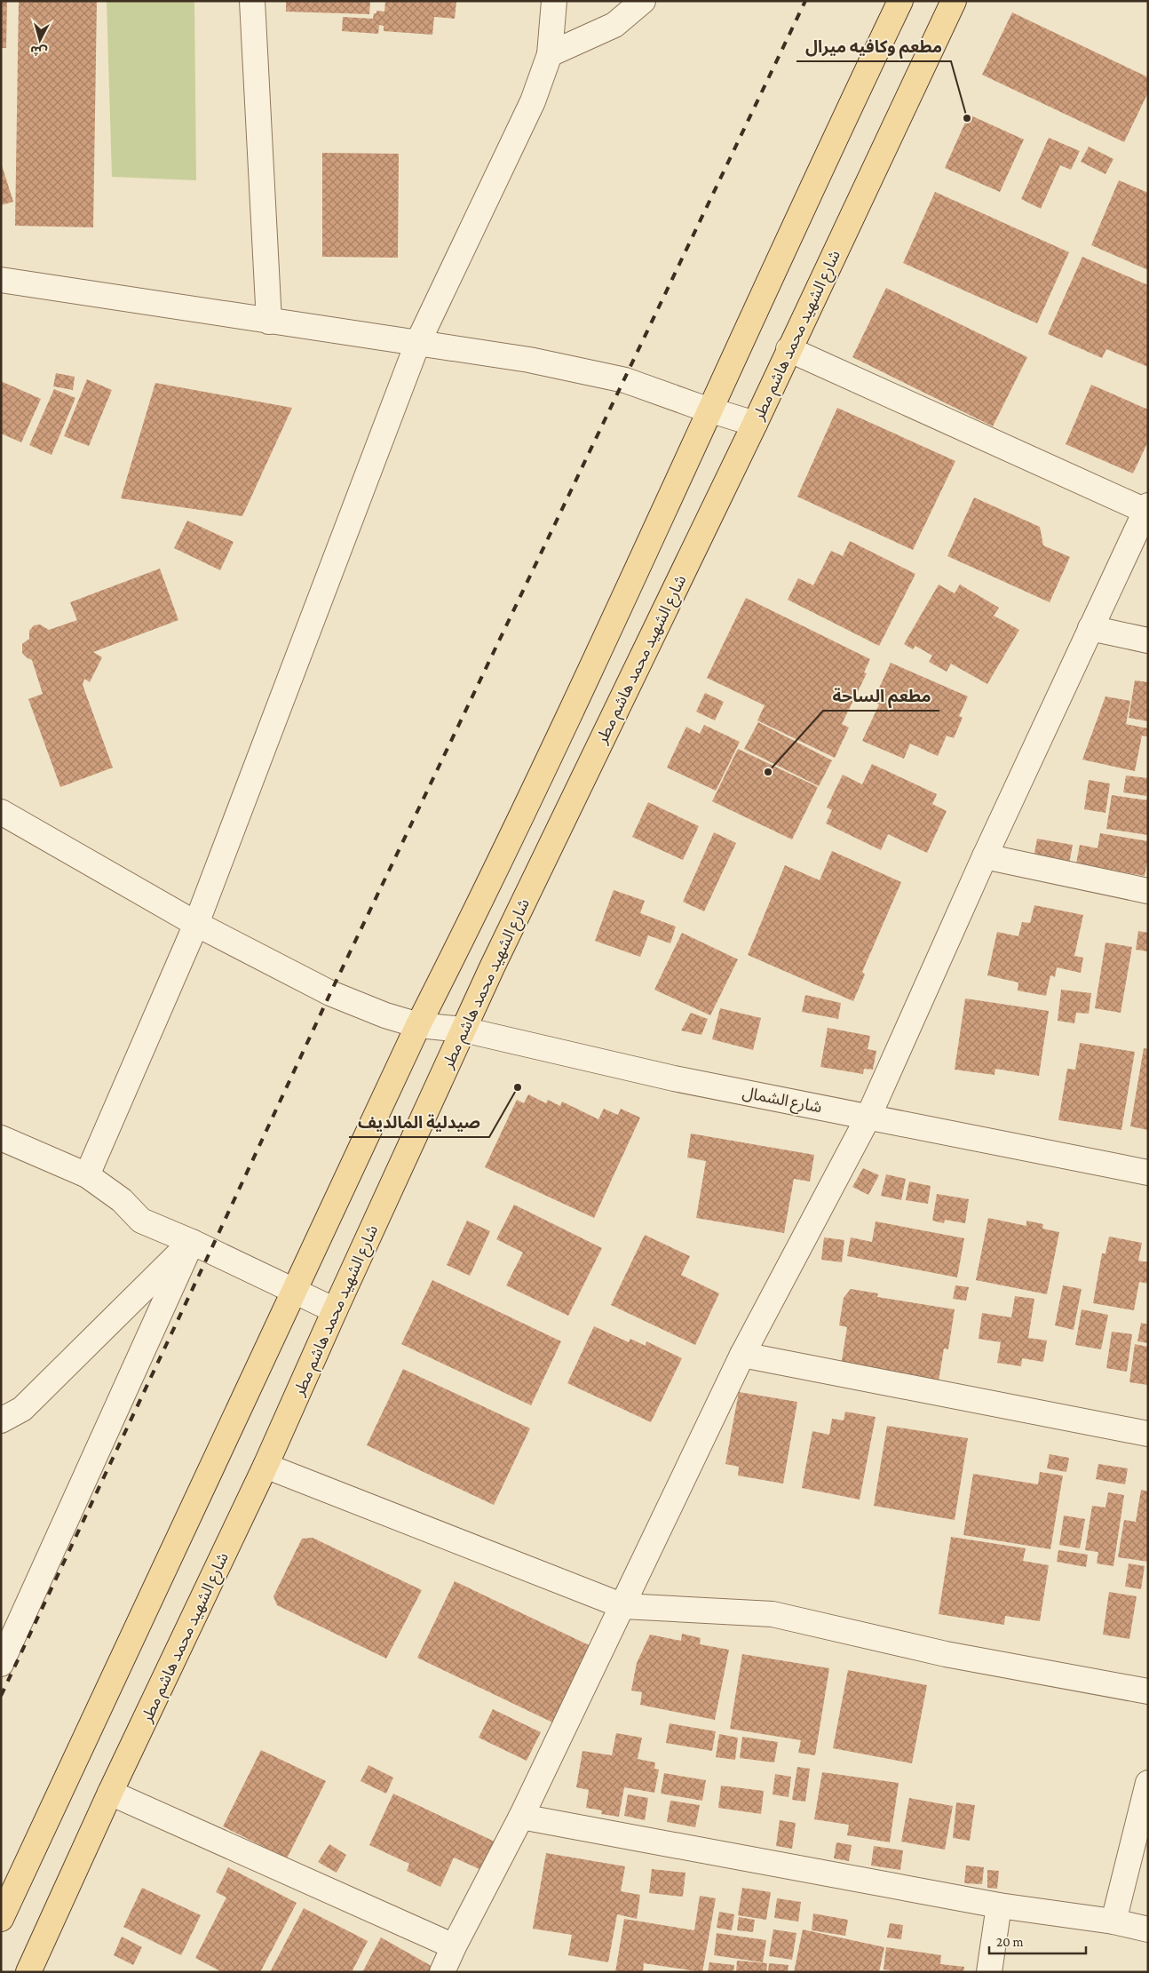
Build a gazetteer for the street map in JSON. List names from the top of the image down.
{
  "streets": {
    "main road": ["شارع الشهيد محمد هاشم مطر"],
    "street": ["شارع الشمال"]
  },
  "crossings": [
    ["شارع الشهيد محمد هاشم مطر", "شارع الشمال"]
  ],
  "places": ["مطعم وكافيه ميرال", "مطعم الساحة", "صيدلية المالديف"],
  "scale_bar": "20 m",
  "north": "bottom"
}
